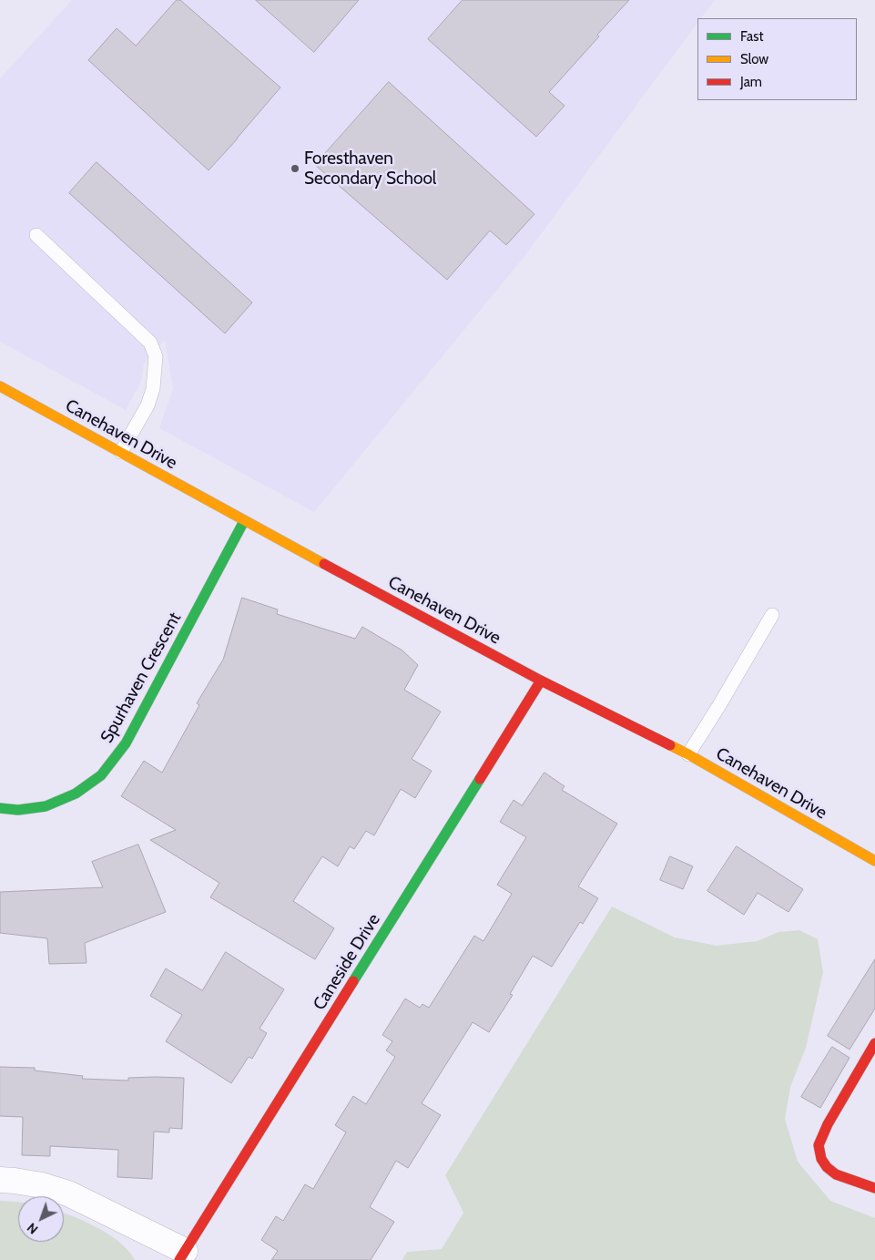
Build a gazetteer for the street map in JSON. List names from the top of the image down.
{
  "streets": {
    "street": ["Canehaven Drive", "Spurhaven Crescent", "Caneside Drive"]
  },
  "crossings": [
    ["Canehaven Drive", "Spurhaven Crescent"],
    ["Canehaven Drive", "Caneside Drive"]
  ],
  "places": ["Foresthaven Secondary School"],
  "legend": ["Fast", "Slow", "Jam"],
  "north": "bottom left"
}
